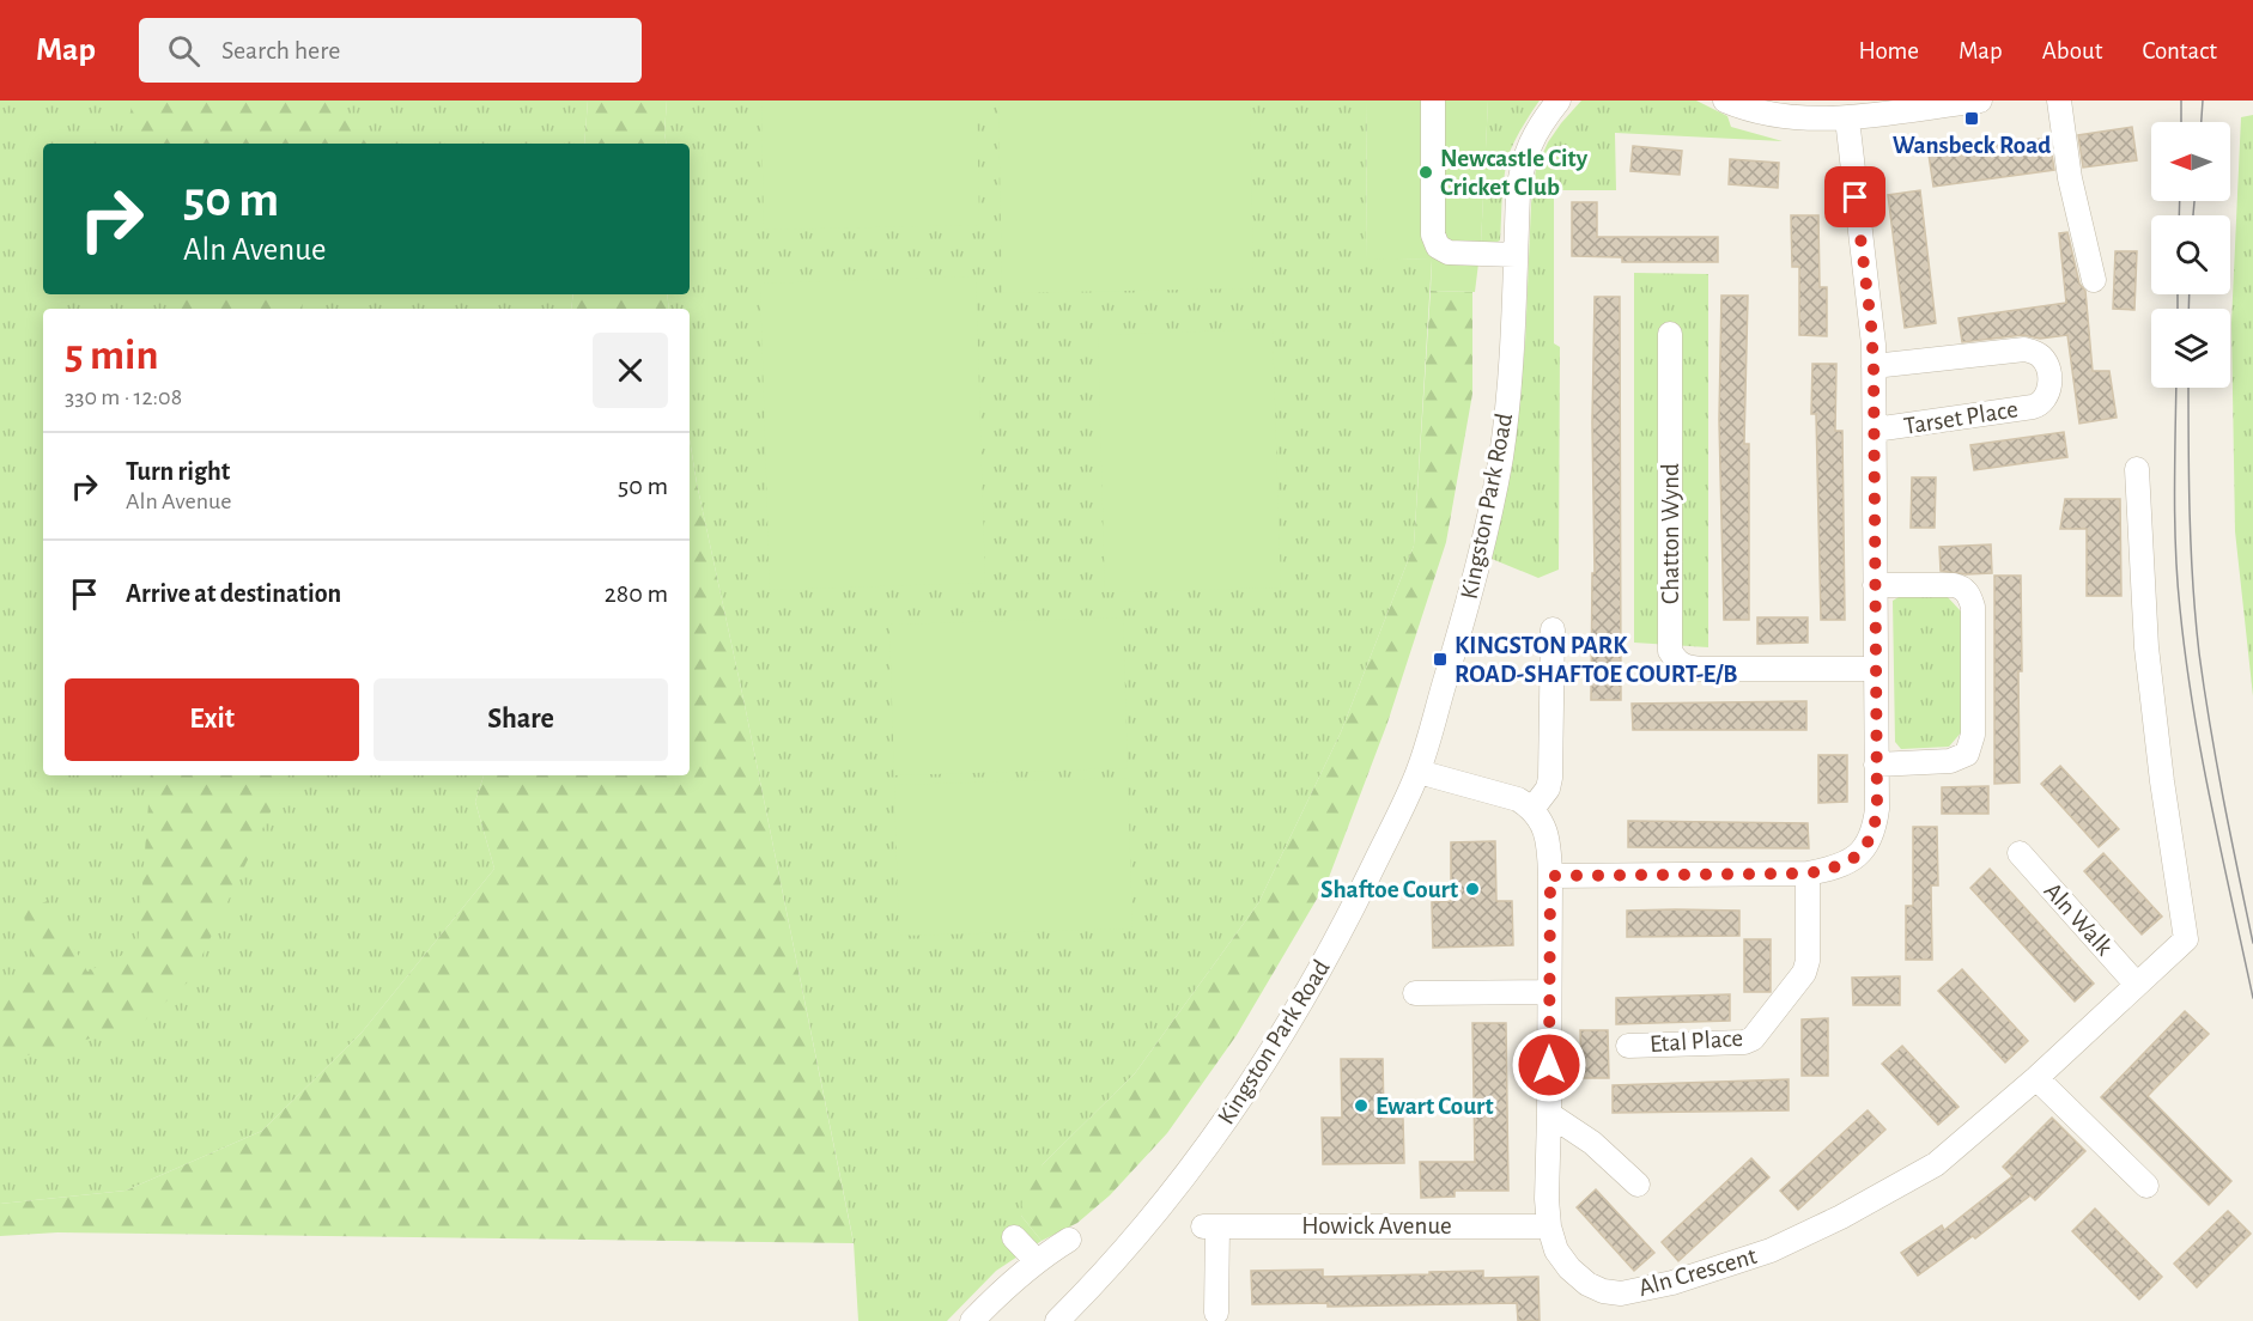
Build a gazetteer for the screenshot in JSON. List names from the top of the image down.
{
  "streets": {
    "street": [
      "Tarset Place",
      "Kingston Park Road",
      "Chatton Wynd",
      "Aln Walk",
      "Etal Place",
      "Howick Avenue",
      "Aln Crescent"
    ]
  },
  "crossings": [
    ["Aln Walk", "Aln Crescent"],
    ["Howick Avenue", "Aln Crescent"]
  ],
  "places": {
    "transit": ["Wansbeck Road", "KINGSTON PARK ROAD-SHAFTOE COURT-E/B"],
    "other": ["Newcastle City Cricket Club", "Shaftoe Court", "Ewart Court"]
  },
  "north": "left",
  "page": {
    "header": "Map",
    "search": "Search here",
    "nav": [
      "Home",
      "Map",
      "About",
      "Contact"
    ],
    "turn": ["50 m", "Aln Avenue"],
    "heading": ["5 min", "330 m · 12:08"],
    "list": [
      {
        "name": "Turn right",
        "note": "Aln Avenue",
        "value": "50 m"
      },
      {
        "name": "Arrive at destination",
        "value": "280 m"
      }
    ],
    "buttons": ["Exit", "Share"]
  }
}
